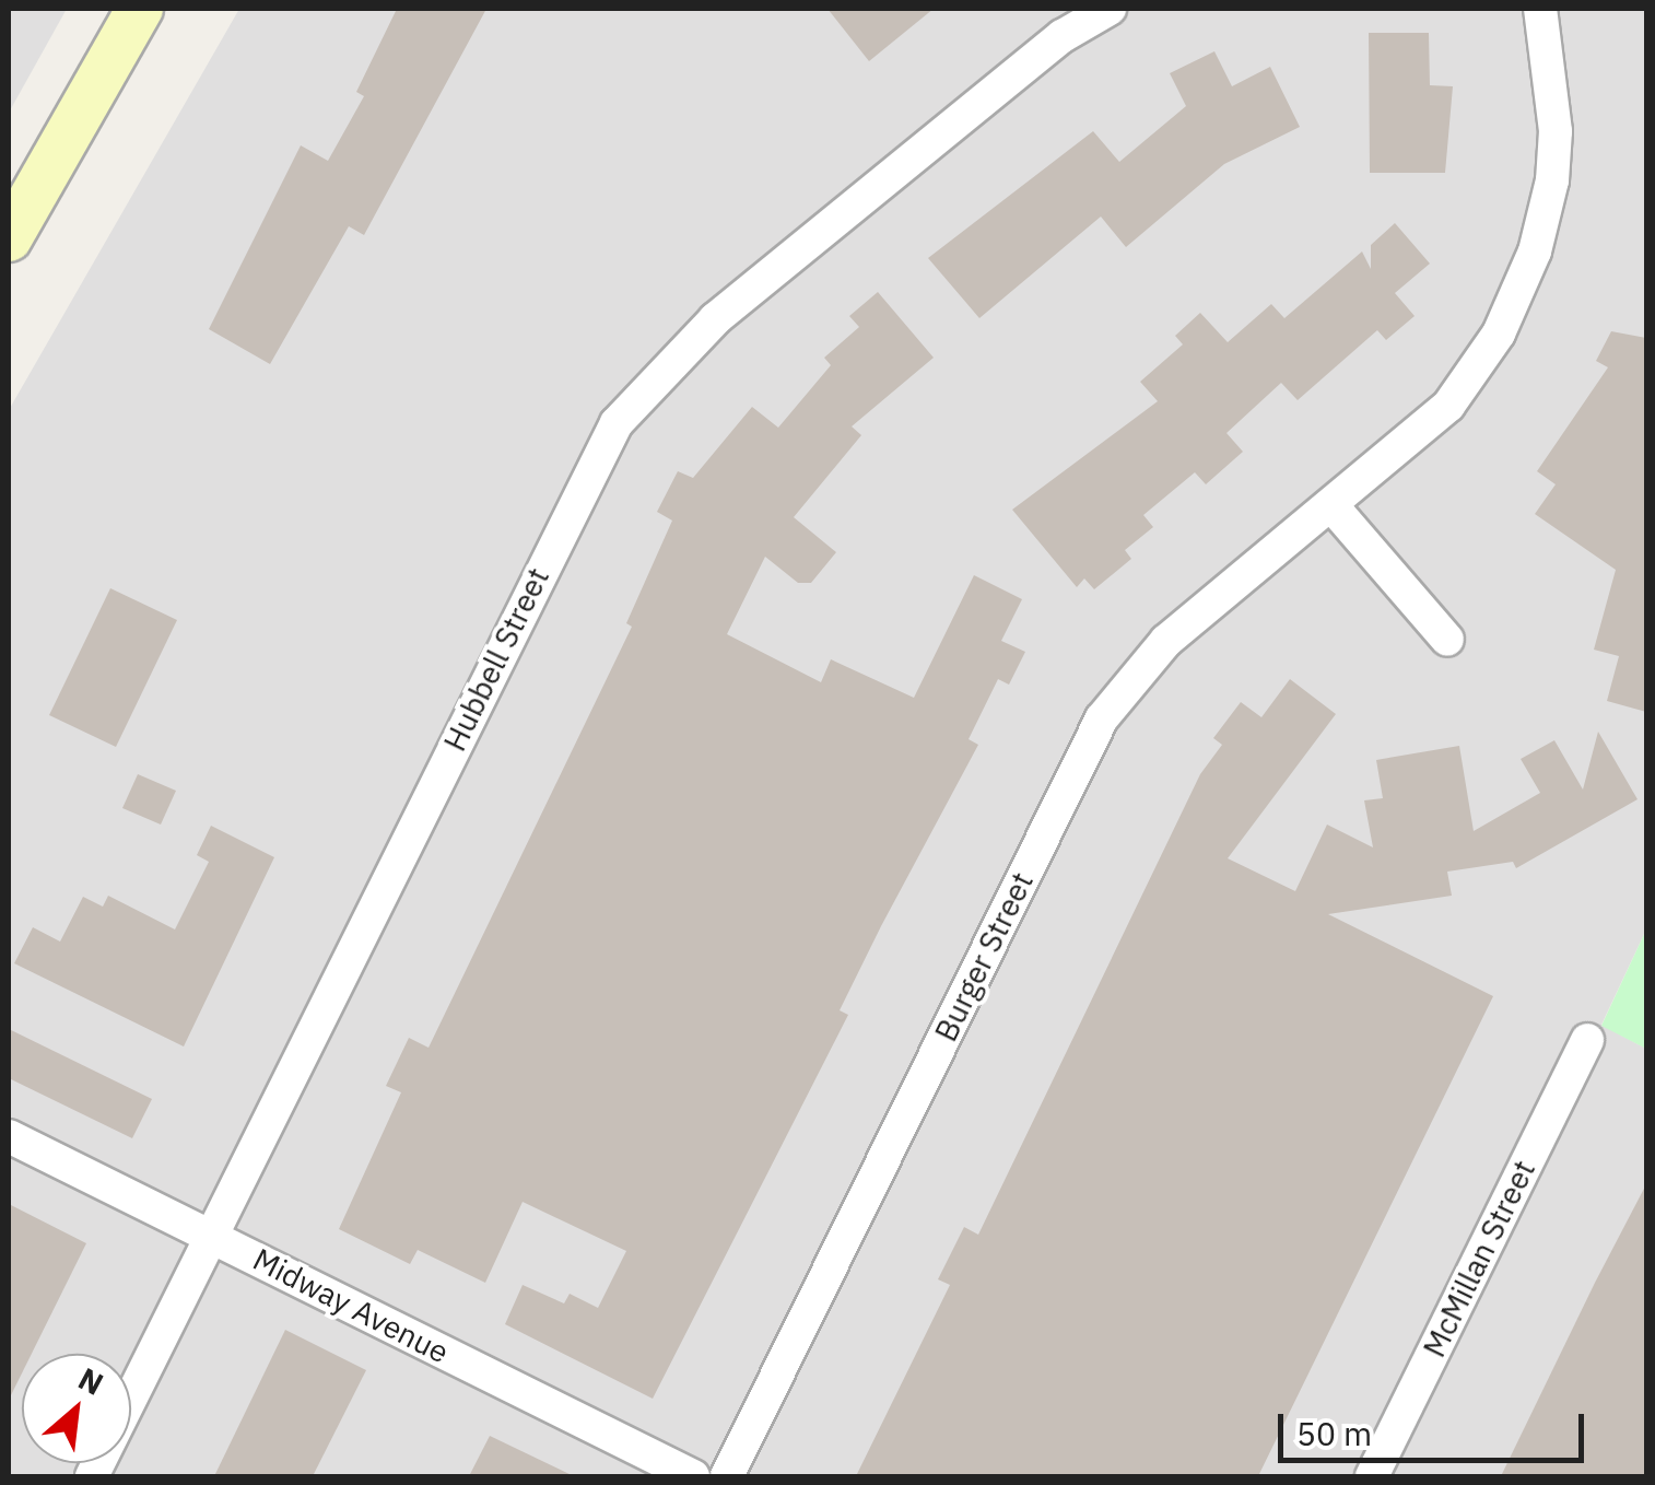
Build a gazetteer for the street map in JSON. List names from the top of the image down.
{
  "streets": {
    "street": [
      "Hubbell Street",
      "Burger Street",
      "McMillan Street",
      "Midway Avenue"
    ]
  },
  "crossings": [
    ["Hubbell Street", "Midway Avenue"]
  ],
  "scale_bar": "50 m",
  "north": "top right"
}
